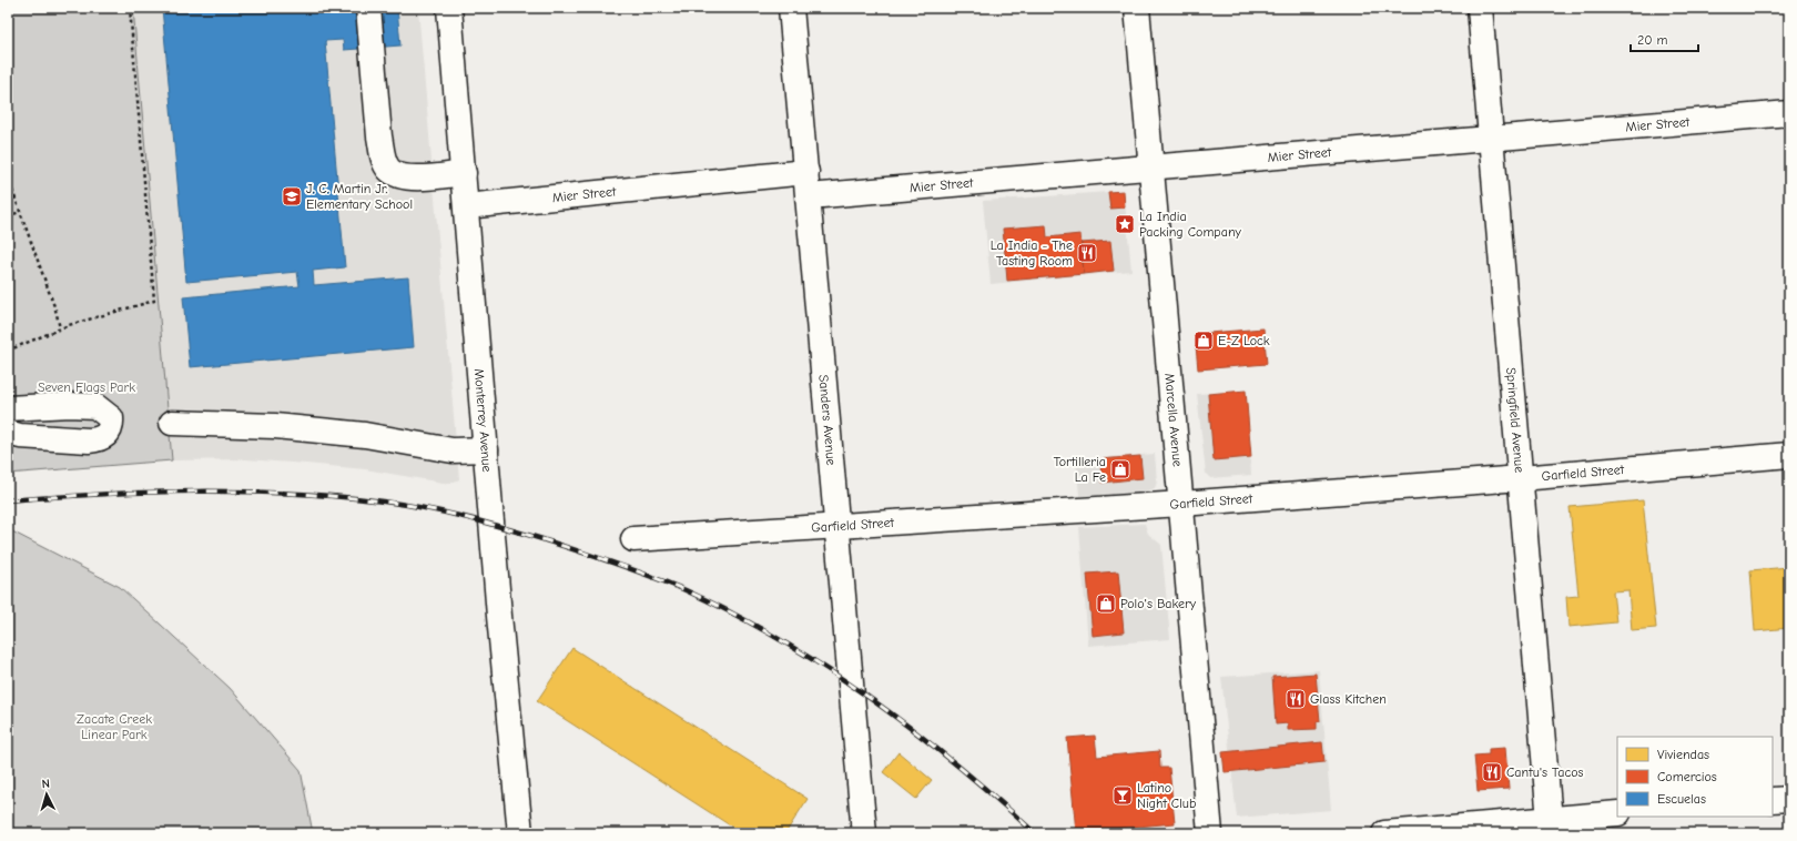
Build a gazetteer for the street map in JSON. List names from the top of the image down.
{
  "streets": {
    "street": [
      "Mier Street",
      "Monterrey Avenue",
      "Sanders Avenue",
      "Marcella Avenue",
      "Springfield Avenue",
      "Garfield Street"
    ]
  },
  "crossings": [
    ["Mier Street", "Monterrey Avenue"],
    ["Mier Street", "Sanders Avenue"],
    ["Mier Street", "Marcella Avenue"],
    ["Mier Street", "Springfield Avenue"],
    ["Sanders Avenue", "Garfield Street"],
    ["Marcella Avenue", "Garfield Street"],
    ["Springfield Avenue", "Garfield Street"]
  ],
  "parks": ["Seven Flags Park", "Zacate Creek Linear Park"],
  "places": {
    "school or university": ["J. C. Martin Jr. Elementary School"],
    "place": ["La India Packing Company"],
    "restaurant": ["La India - The Tasting Room", "Glass Kitchen", "Cantu's Tacos"],
    "shop": ["E-Z Lock", "Tortilleria La Fe", "Polo's Bakery"],
    "bar": ["Latino Night Club"]
  },
  "legend": ["Viviendas", "Comercios", "Escuelas"],
  "scale_bar": "20 m",
  "north": "top"
}
